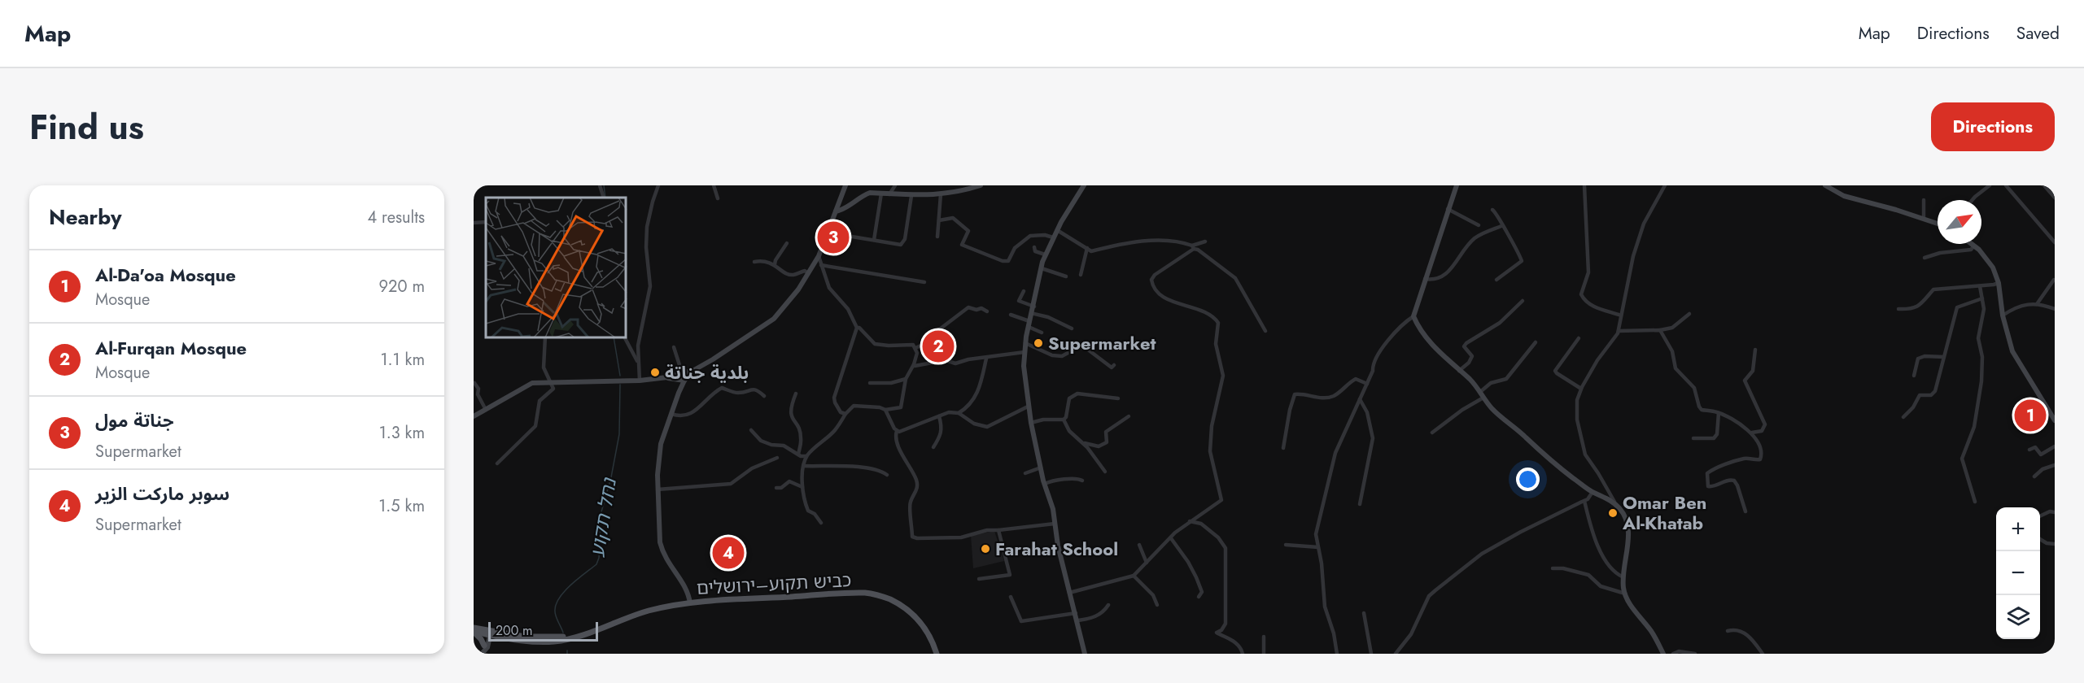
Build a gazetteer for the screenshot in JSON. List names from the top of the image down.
{
  "streets": {
    "main road": ["כביש תקוע–ירושלים"]
  },
  "water": ["נחל תקוע"],
  "places": [
    "Supermarket",
    "بلدية جناتة",
    "Omar Ben Al-Khatab",
    "Farahat School"
  ],
  "scale_bar": "200 m",
  "north": "top right",
  "page": {
    "header": "Map",
    "nav": ["Map", "Directions", "Saved"],
    "title": "Find us",
    "buttons": "Directions",
    "heading": ["Nearby", "4 results"],
    "pins": [
      "3",
      "2",
      "1",
      "4"
    ],
    "list": [
      {
        "mark": "1",
        "name": "Al-Da'oa Mosque",
        "note": "Mosque",
        "value": "920 m"
      },
      {
        "mark": "2",
        "name": "Al-Furqan Mosque",
        "note": "Mosque",
        "value": "1.1 km"
      },
      {
        "mark": "3",
        "name": "جناتة مول",
        "note": "Supermarket",
        "value": "1.3 km"
      },
      {
        "mark": "4",
        "name": "سوبر ماركت الزير",
        "note": "Supermarket",
        "value": "1.5 km"
      }
    ],
    "map_buttons": ["+", "−"],
    "scale": "200 m"
  }
}
